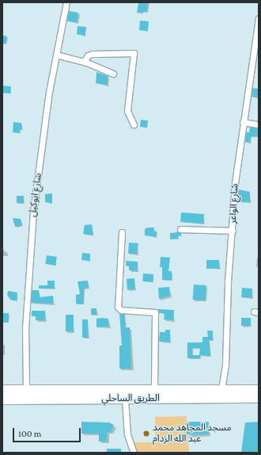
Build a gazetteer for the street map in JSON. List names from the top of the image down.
{
  "streets": {
    "highway": ["الطريق الساحلي"],
    "street": ["شارع ابوكيل", "شارع الواعر"]
  },
  "crossings": [
    ["شارع ابوكيل", "الطريق الساحلي"],
    ["شارع الواعر", "الطريق الساحلي"]
  ],
  "places": ["مسجد المجاهد محمد عبد الله الزدام"],
  "scale_bar": "100 m"
}
